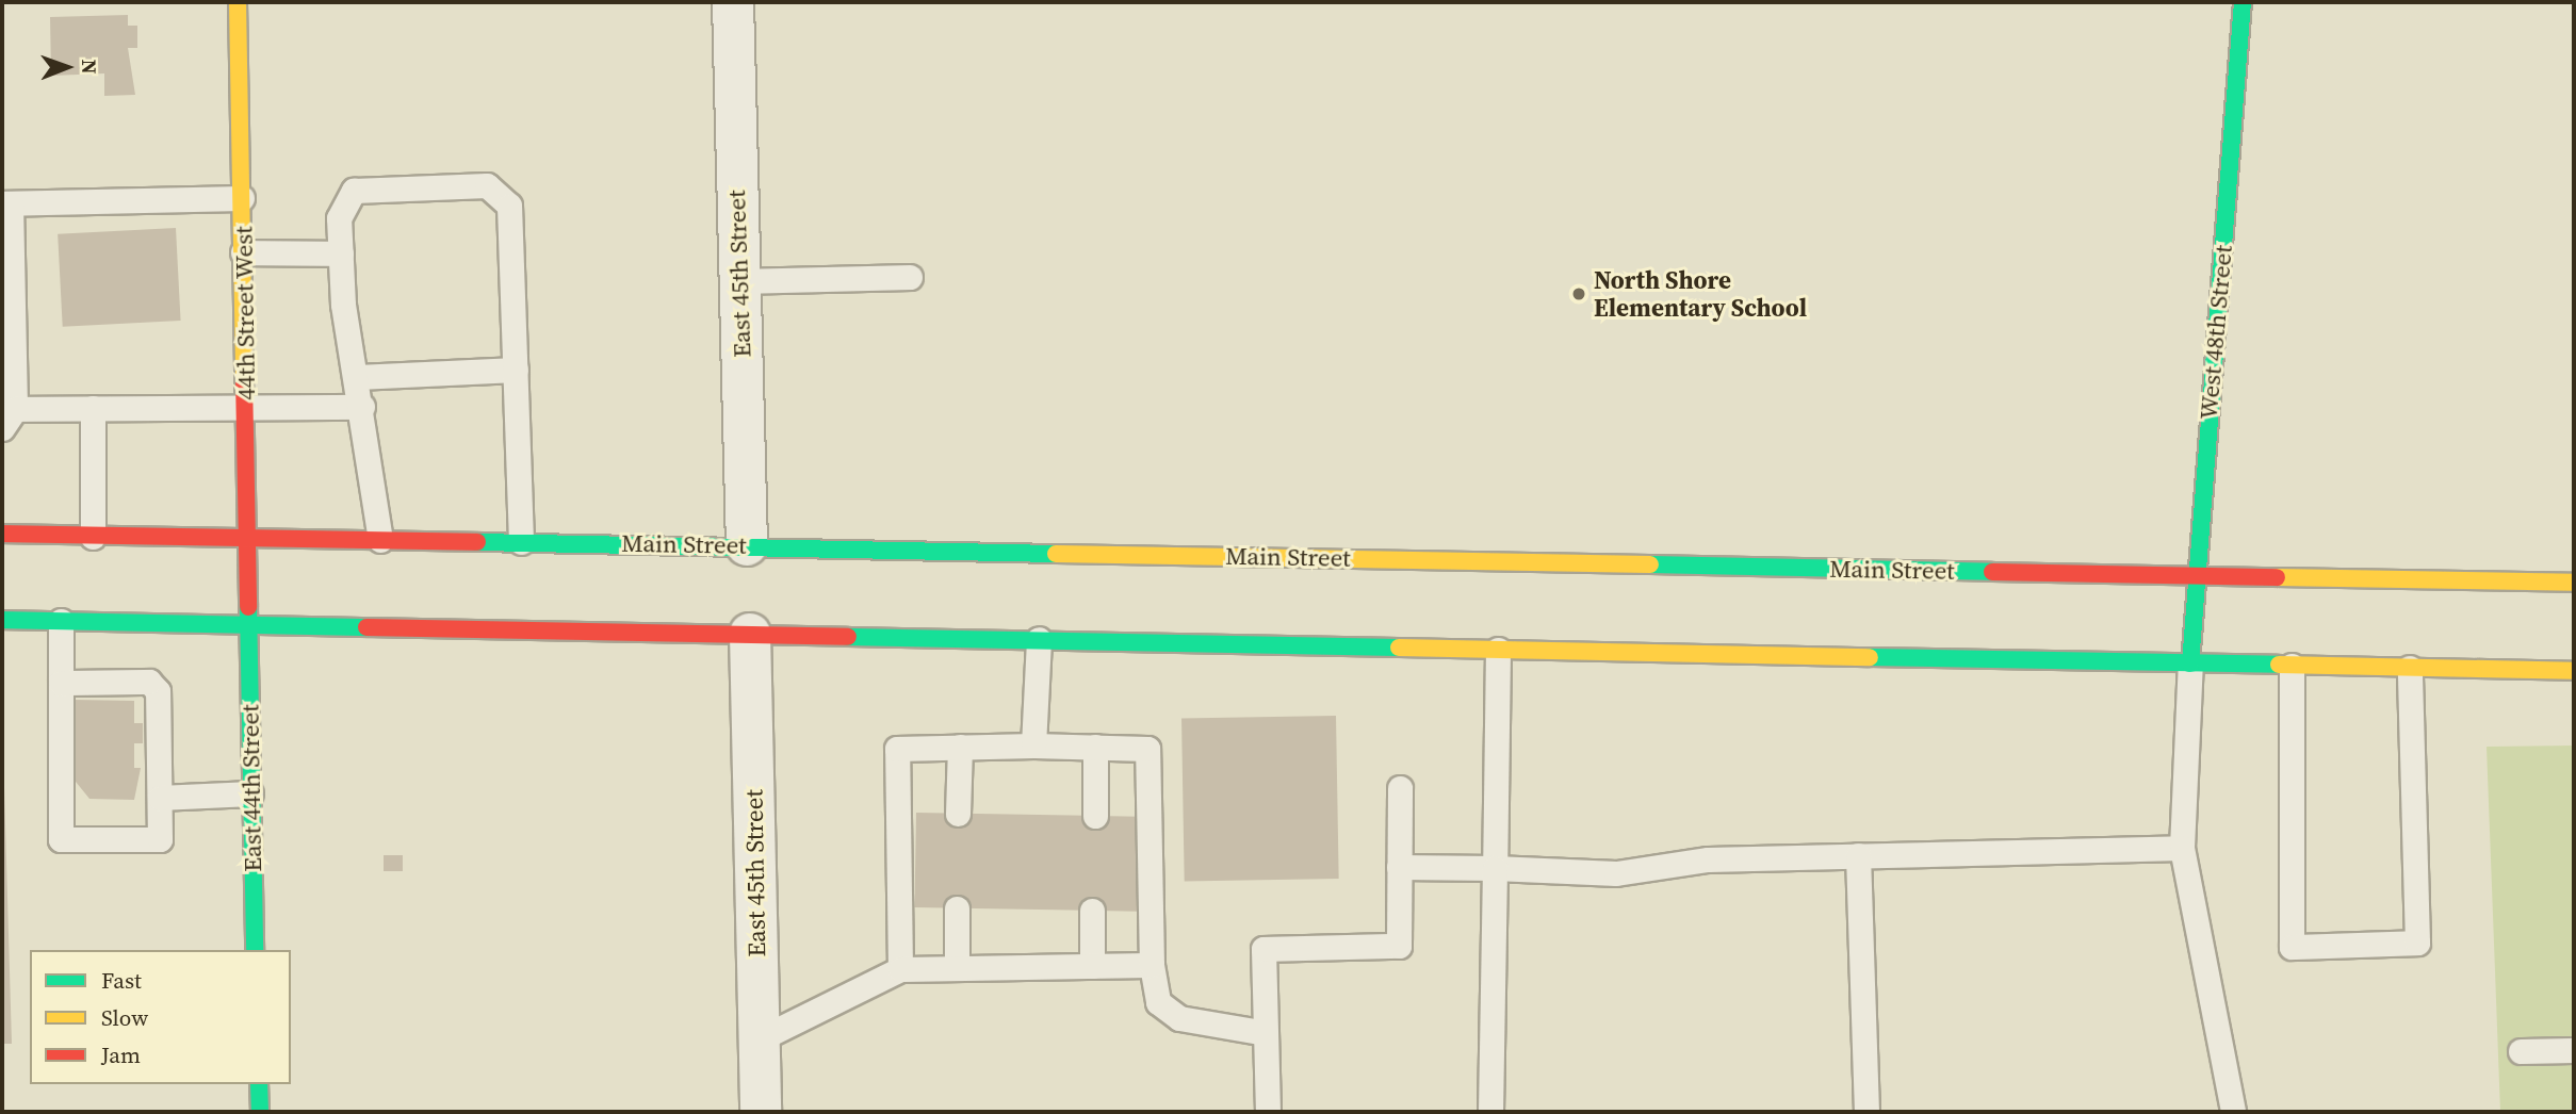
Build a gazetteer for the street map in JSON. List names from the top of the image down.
{
  "streets": {
    "main road": [
      "44th Street West",
      "West 48th Street",
      "Main Street",
      "East 44th Street"
    ],
    "street": ["East 45th Street"]
  },
  "crossings": [
    ["East 45th Street", "Main Street"],
    ["44th Street West", "Main Street"],
    ["44th Street West", "East 44th Street"],
    ["West 48th Street", "Main Street"]
  ],
  "places": ["North Shore Elementary School"],
  "legend": ["Fast", "Slow", "Jam"],
  "north": "right"
}
